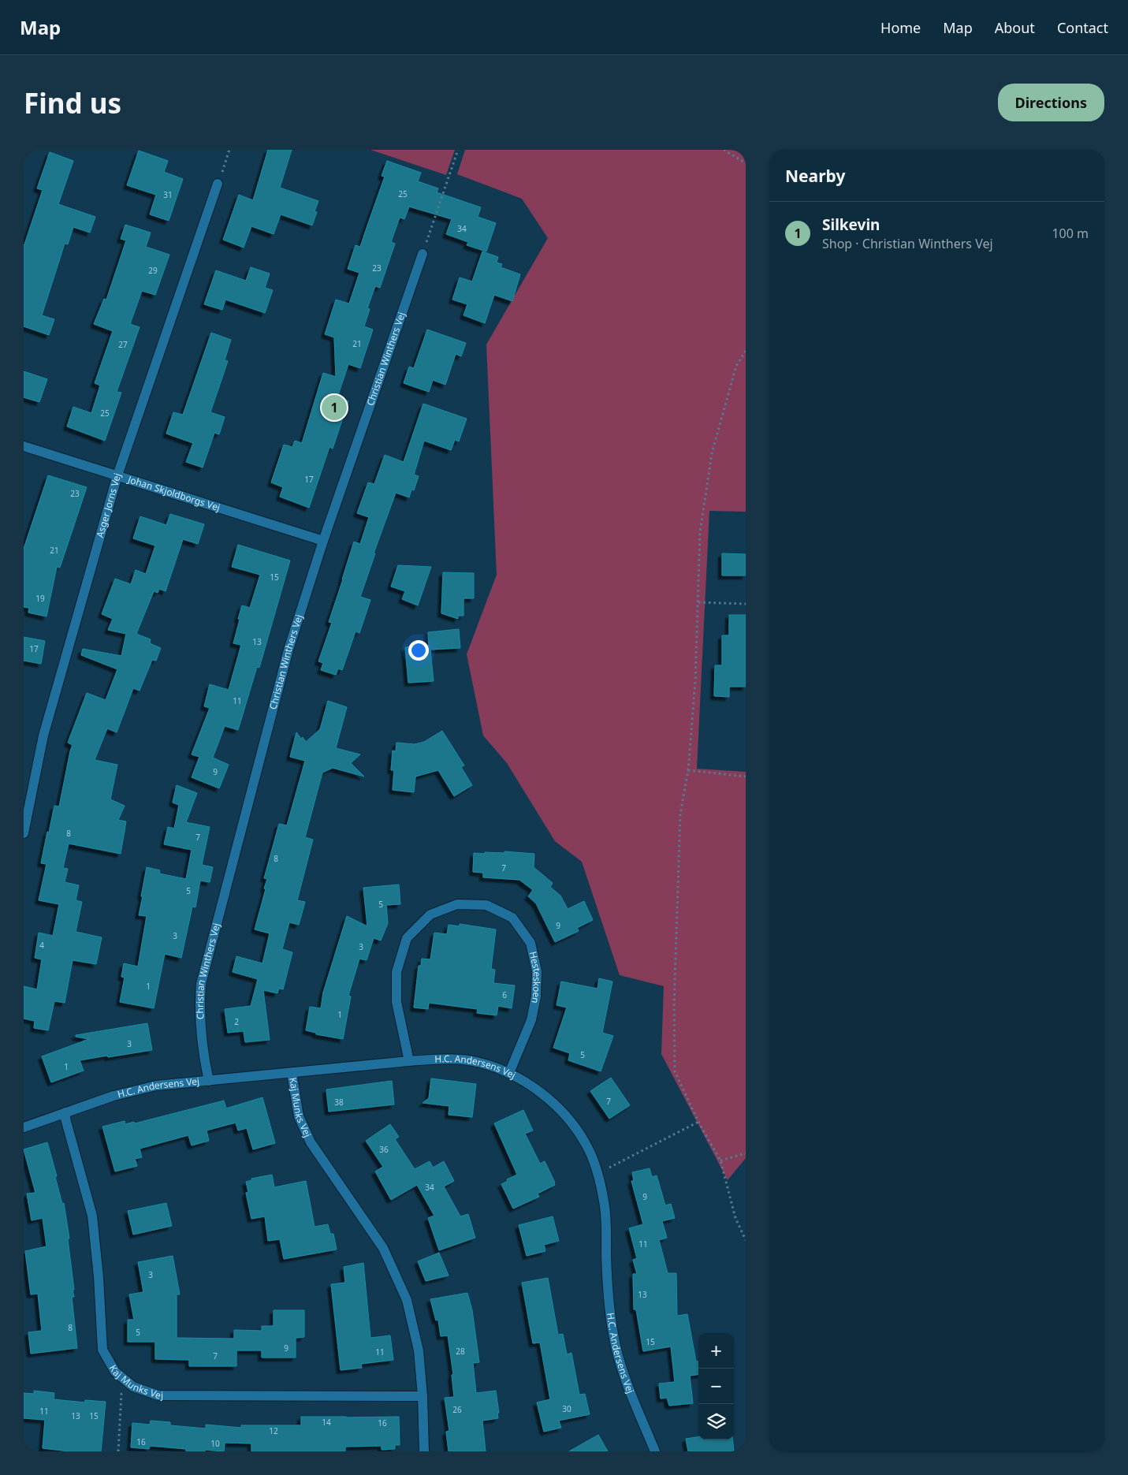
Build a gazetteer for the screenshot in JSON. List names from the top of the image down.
{
  "streets": {
    "street": [
      "Christian Winthers Vej",
      "Johan Skjoldborgs Vej",
      "Asger Jorns Vej",
      "Hesteskoen",
      "H.C. Andersens Vej",
      "Kaj Munks Vej"
    ]
  },
  "crossings": [
    ["Christian Winthers Vej", "Johan Skjoldborgs Vej"],
    ["Christian Winthers Vej", "H.C. Andersens Vej"],
    ["Johan Skjoldborgs Vej", "Asger Jorns Vej"],
    ["Hesteskoen", "H.C. Andersens Vej"],
    ["H.C. Andersens Vej", "Kaj Munks Vej"]
  ],
  "house_numbers": [
    "25",
    "31",
    "34",
    "23",
    "29",
    "21",
    "27",
    "25",
    "17",
    "23",
    "21",
    "15",
    "19",
    "13",
    "17",
    "11",
    "9",
    "8",
    "7",
    "8",
    "7",
    "5",
    "5",
    "9",
    "3",
    "4",
    "3",
    "1",
    "6",
    "1",
    "2",
    "3",
    "5",
    "1",
    "7",
    "38",
    "36",
    "34",
    "9",
    "11",
    "3",
    "13",
    "8",
    "5",
    "15",
    "9",
    "28",
    "11",
    "7",
    "30",
    "26",
    "11",
    "13",
    "15",
    "14",
    "16",
    "12",
    "16",
    "10"
  ],
  "page": {
    "header": "Map",
    "nav": [
      "Home",
      "Map",
      "About",
      "Contact"
    ],
    "buttons": "Directions",
    "title": "Find us",
    "heading": "Nearby",
    "list": [
      {
        "mark": "1",
        "name": "Silkevin",
        "note": "Shop · Christian Winthers Vej",
        "value": "100 m"
      }
    ],
    "pins": "1",
    "map_buttons": ["+", "−"]
  }
}
